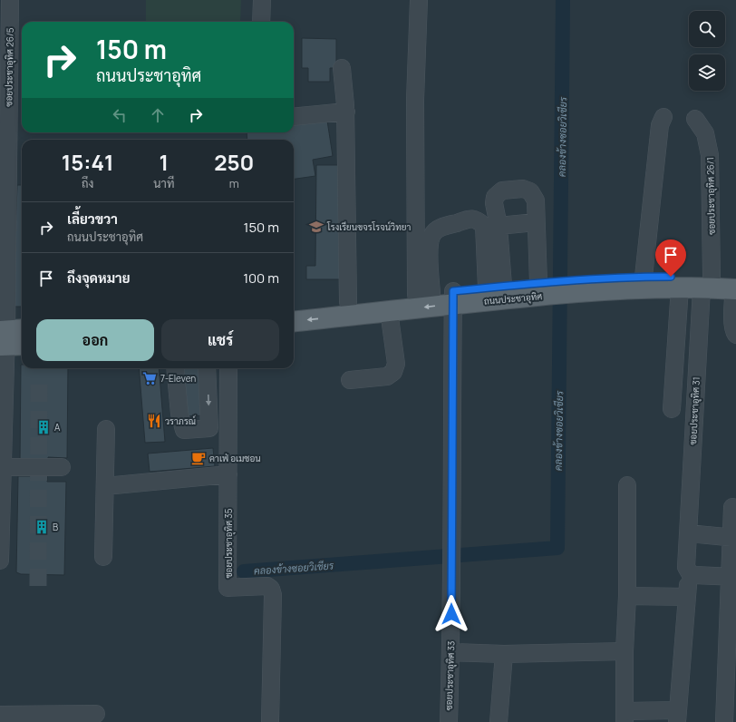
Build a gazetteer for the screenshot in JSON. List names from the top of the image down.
{
  "streets": {
    "main road": ["ถนนประชาอุทิศ"],
    "street": [
      "ซอยประชาอุทิศ 26/5",
      "ซอยประชาอุทิศ 26/1",
      "ซอยประชาอุทิศ 31",
      "ซอยประชาอุทิศ 35",
      "ซอยประชาอุทิศ 33"
    ]
  },
  "crossings": [
    ["ซอยประชาอุทิศ 26/1", "ถนนประชาอุทิศ"],
    ["ซอยประชาอุทิศ 26/1", "ซอยประชาอุทิศ 31"],
    ["ถนนประชาอุทิศ", "ซอยประชาอุทิศ 31"],
    ["ถนนประชาอุทิศ", "ซอยประชาอุทิศ 33"]
  ],
  "water": ["คลองข้างซอยวิเชียร"],
  "places": {
    "school or university": ["โรงเรียนขจรโรจน์วิทยา"],
    "supermarket": ["7-Eleven"],
    "restaurant": ["วราภรณ์"],
    "building": ["A", "B"],
    "cafe": ["คาเฟ่ อเมซอน"]
  },
  "page": {
    "turn": ["150 m", "ถนนประชาอุทิศ"],
    "eta": [
      "15:41",
      "ถึง",
      "1",
      "นาที",
      "250",
      "m"
    ],
    "list": [
      {
        "name": "เลี้ยวขวา",
        "note": "ถนนประชาอุทิศ",
        "value": "150 m"
      },
      {
        "name": "ถึงจุดหมาย",
        "value": "100 m"
      }
    ],
    "buttons": ["ออก", "แชร์"]
  }
}
